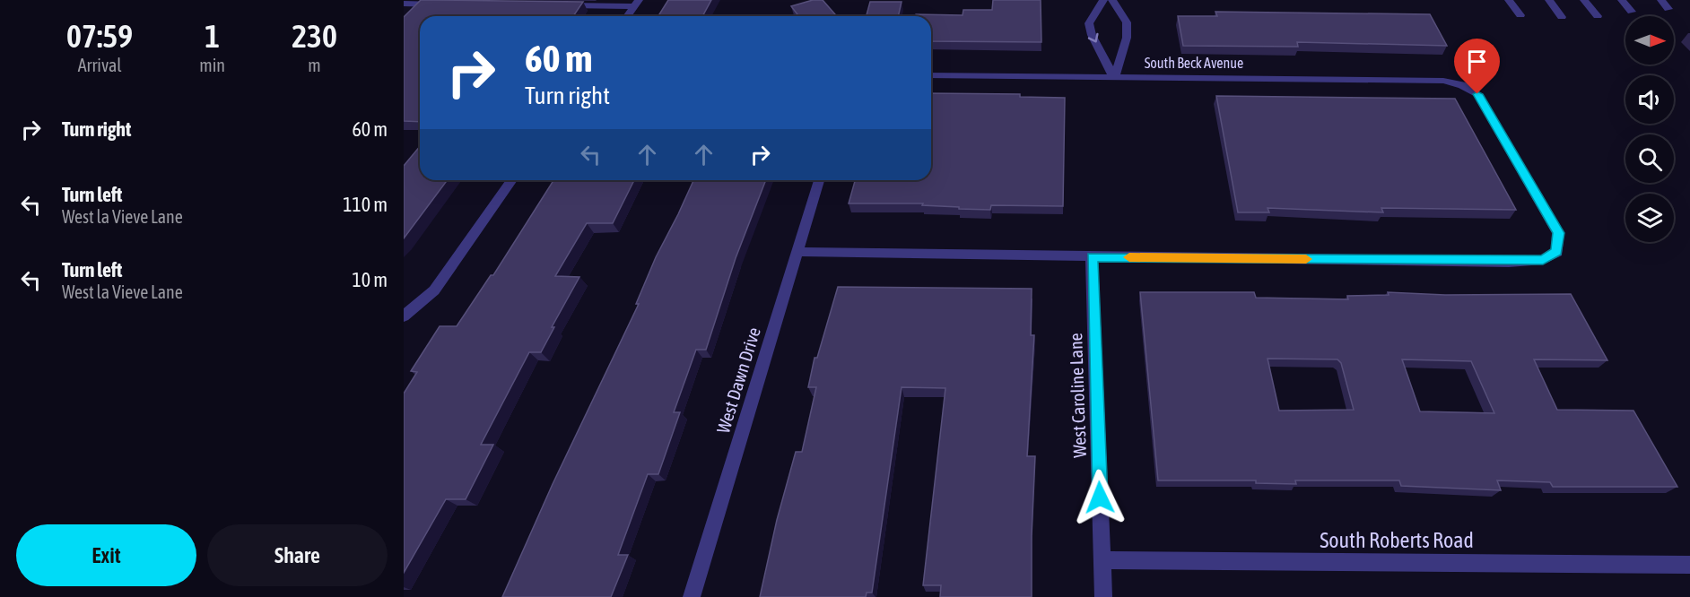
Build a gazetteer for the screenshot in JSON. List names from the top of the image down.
{
  "streets": {
    "street": [
      "South Beck Avenue",
      "West Dawn Drive",
      "West Caroline Lane",
      "South Roberts Road"
    ]
  },
  "crossings": [
    ["South Beck Avenue", "West Caroline Lane"],
    ["West Caroline Lane", "South Roberts Road"]
  ],
  "north": "right",
  "page": {
    "eta": [
      "07:59",
      "Arrival",
      "1",
      "min",
      "230",
      "m"
    ],
    "turn": ["60 m", "Turn right"],
    "list": [
      {
        "name": "Turn right",
        "value": "60 m"
      },
      {
        "name": "Turn left",
        "note": "West la Vieve Lane",
        "value": "110 m"
      },
      {
        "name": "Turn left",
        "note": "West la Vieve Lane",
        "value": "10 m"
      }
    ],
    "buttons": ["Exit", "Share"]
  }
}
